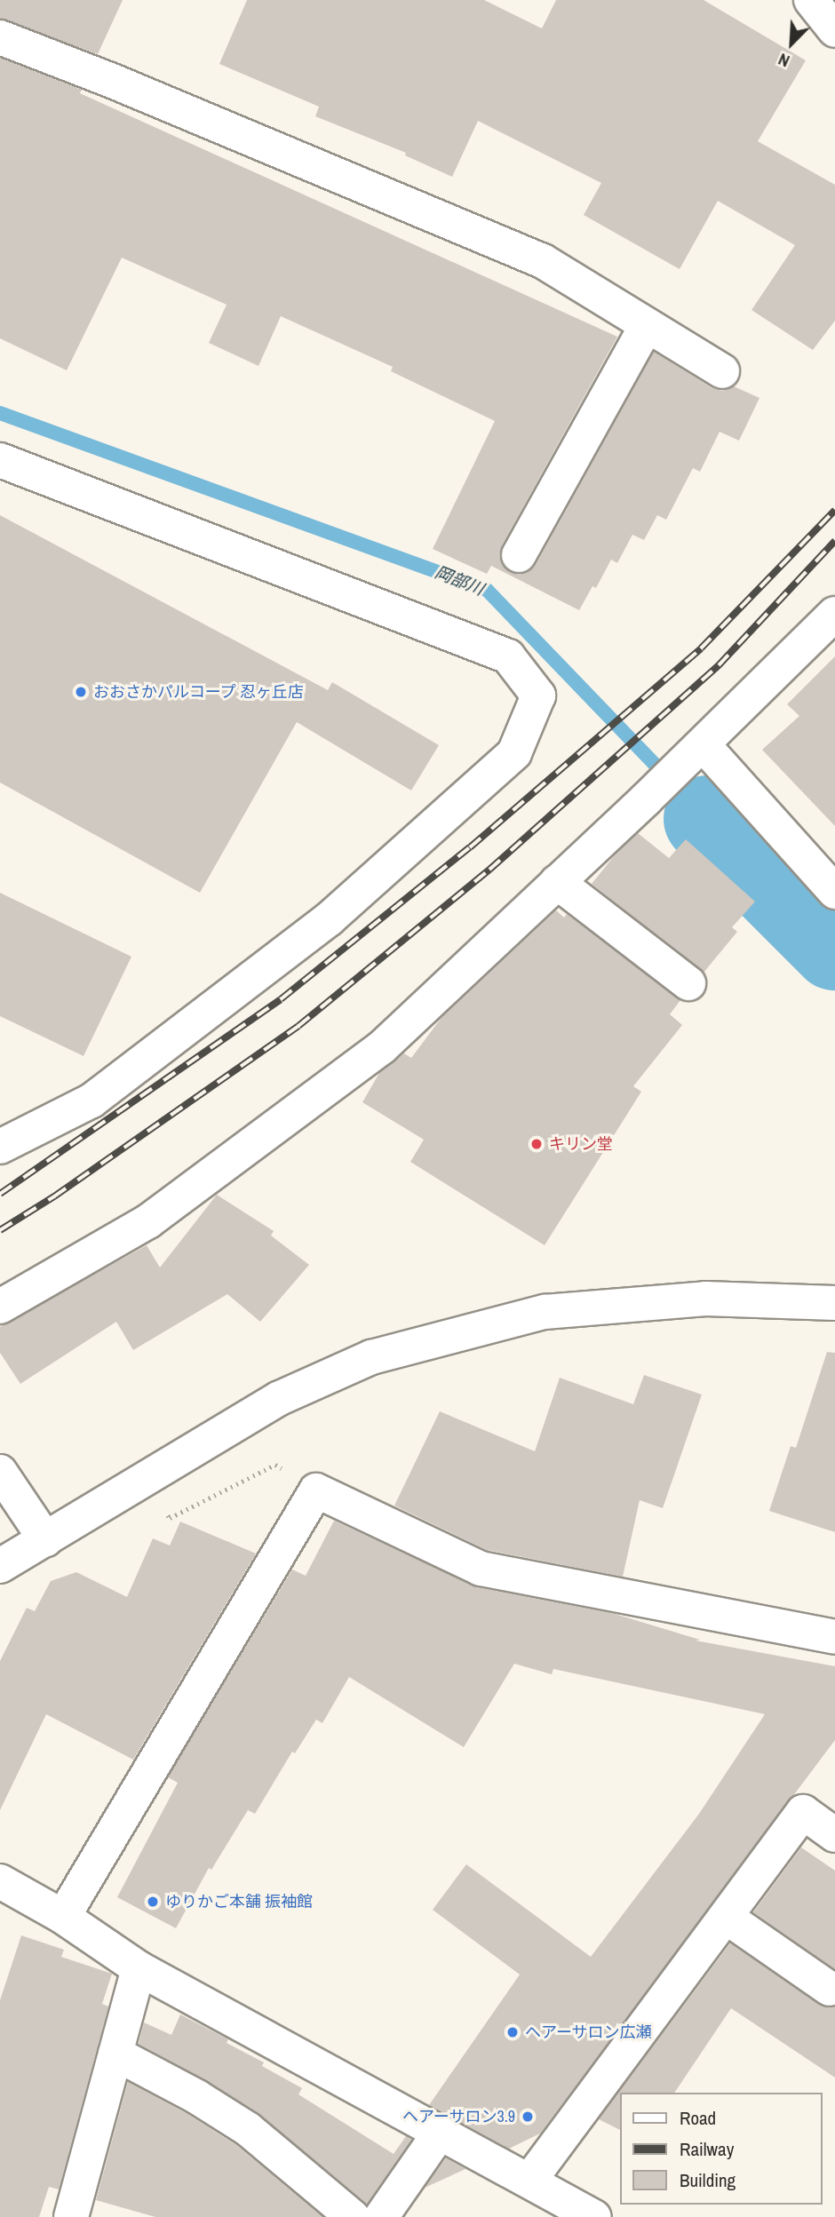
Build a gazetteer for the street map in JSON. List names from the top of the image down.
{
  "water": ["岡部川"],
  "places": [
    "おおさかパルコープ 忍ヶ丘店",
    "キリン堂",
    "ゆりかご本舗 振袖館",
    "ヘアーサロン広瀬",
    "ヘアーサロン3.9"
  ],
  "legend": ["Road", "Railway", "Building"],
  "north": "bottom left"
}
